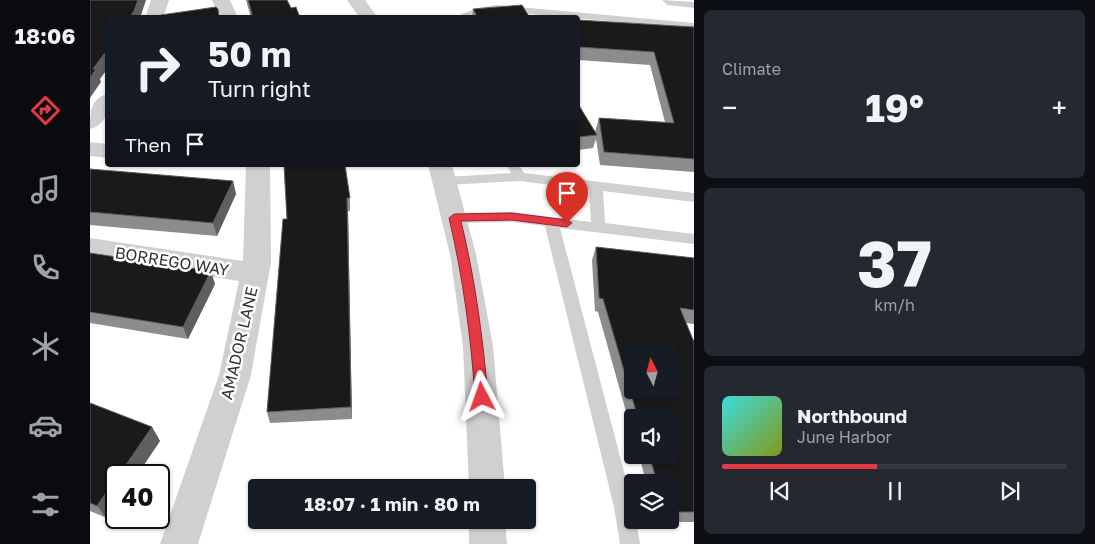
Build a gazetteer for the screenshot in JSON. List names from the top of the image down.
{
  "streets": {
    "street": ["BORREGO WAY", "AMADOR LANE"]
  },
  "crossings": [
    ["BORREGO WAY", "AMADOR LANE"]
  ],
  "north": "top",
  "page": {
    "tabs": "18:06",
    "tile": [
      "Climate",
      ["37", "km/h"]
    ],
    "turn": ["50 m", "Turn right"],
    "heat": ["−", "19°", "+"],
    "then": "Then",
    "song": ["Northbound", "June Harbor"],
    "limit": "40",
    "trip": "18:07 · 1 min · 80 m"
  }
}
